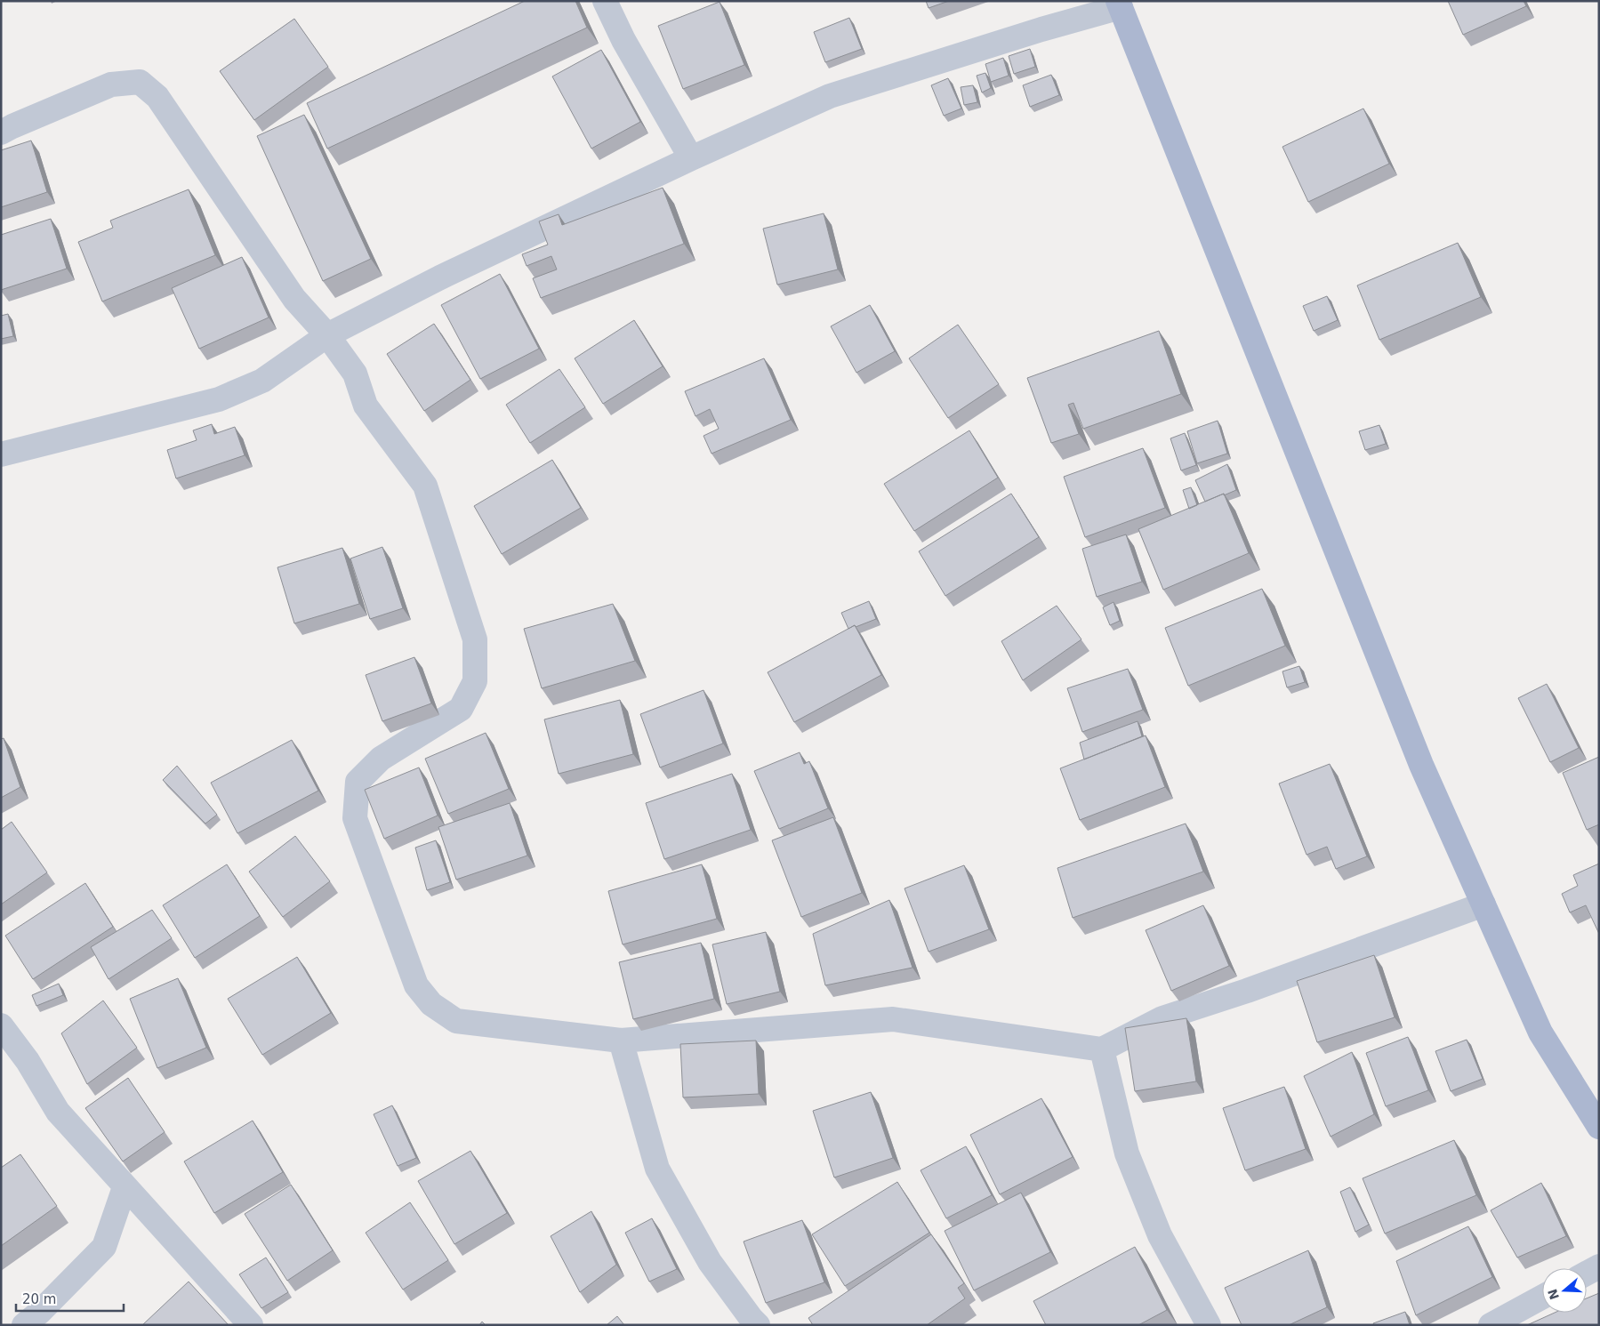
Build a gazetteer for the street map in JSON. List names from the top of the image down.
{
  "scale_bar": "20 m",
  "north": "left"
}
